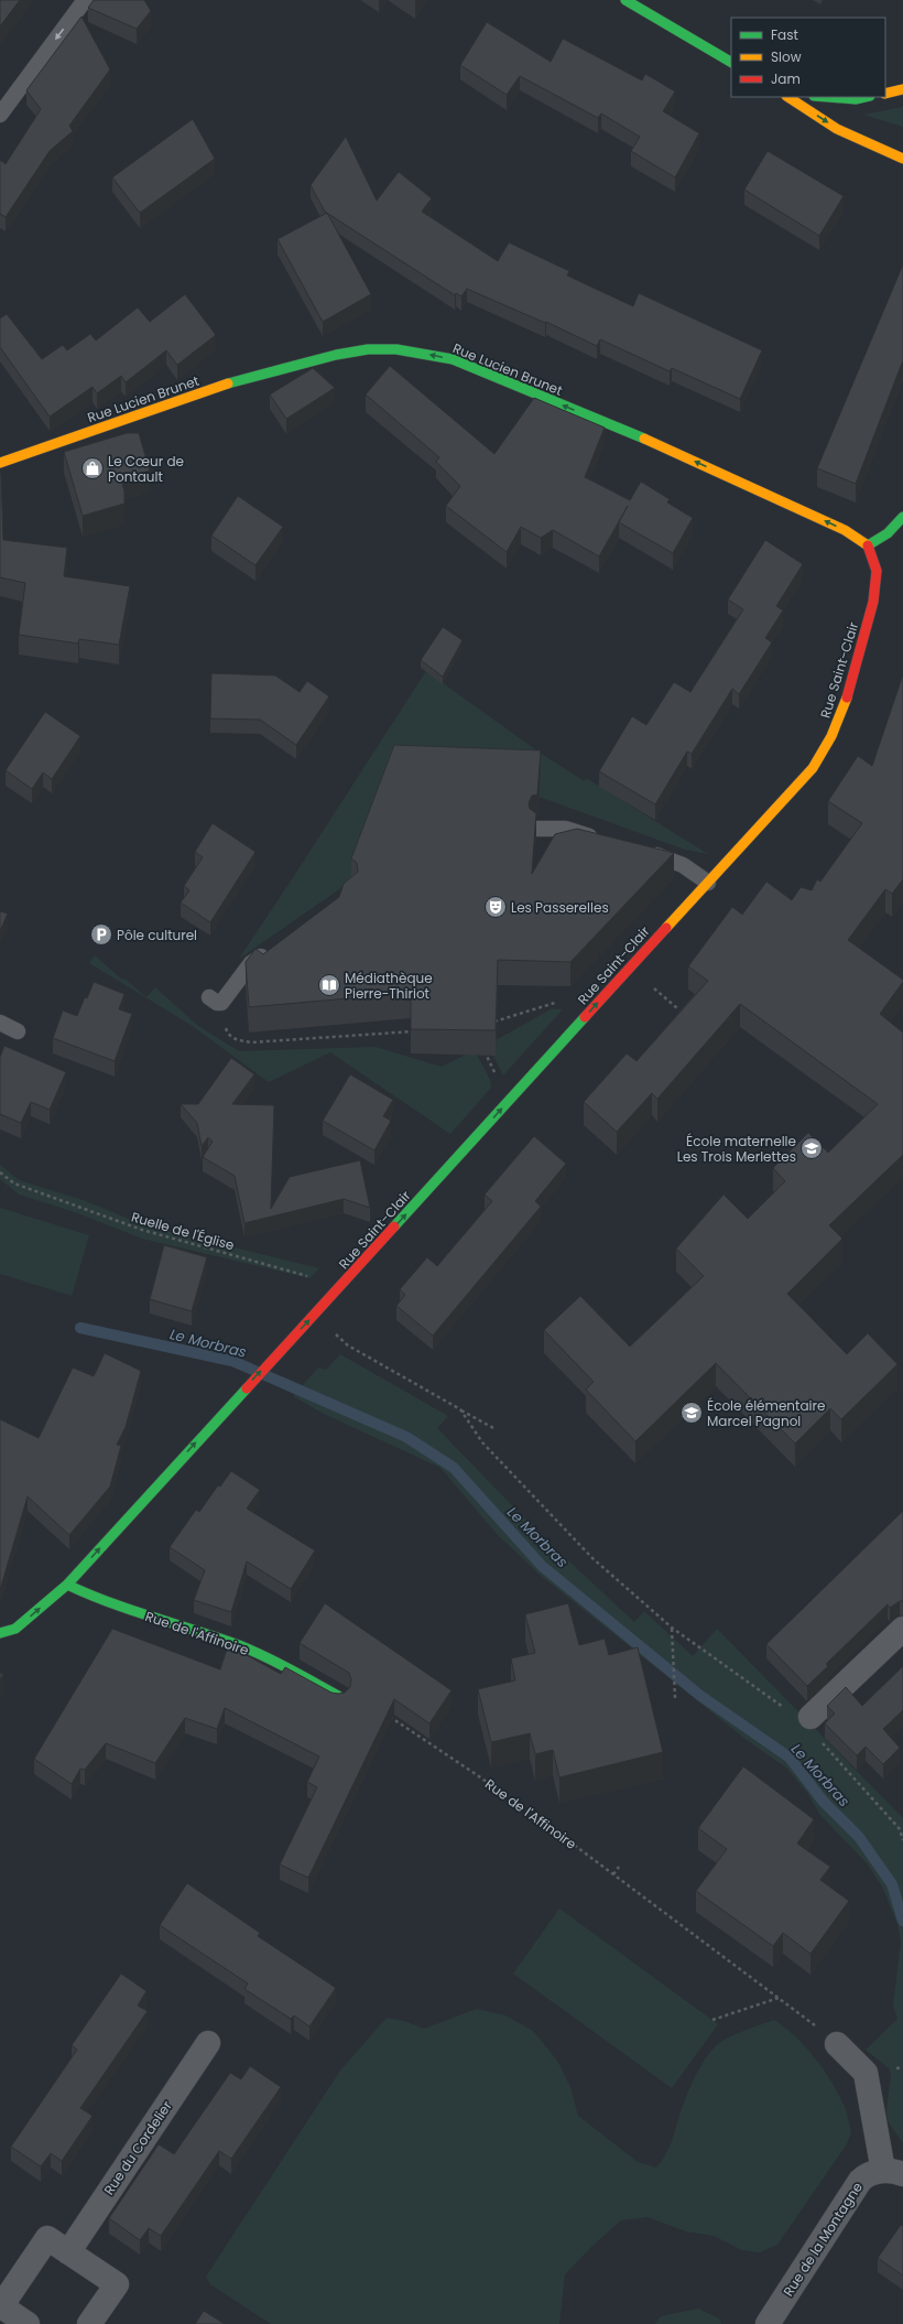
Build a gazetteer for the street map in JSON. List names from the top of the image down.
{
  "streets": {
    "street": [
      "Rue Lucien Brunet",
      "Rue Saint-Clair",
      "Rue de l'Affinoire",
      "Rue du Cordelier",
      "Rue de la Montagne"
    ],
    "path": ["Ruelle de l'Église"]
  },
  "crossings": [
    ["Rue Lucien Brunet", "Rue Saint-Clair"],
    ["Rue Saint-Clair", "Rue de l'Affinoire"]
  ],
  "one_way": ["Rue Lucien Brunet", "Rue Saint-Clair"],
  "water": ["Le Morbras"],
  "places": {
    "shop": ["Le Cœur de Pontault"],
    "theatre": ["Les Passerelles"],
    "parking": ["Pôle culturel"],
    "library": ["Médiathèque Pierre-Thiriot"],
    "school or university": ["École maternelle Les Trois Merlettes", "École élémentaire Marcel Pagnol"]
  },
  "legend": ["Fast", "Slow", "Jam"]
}
